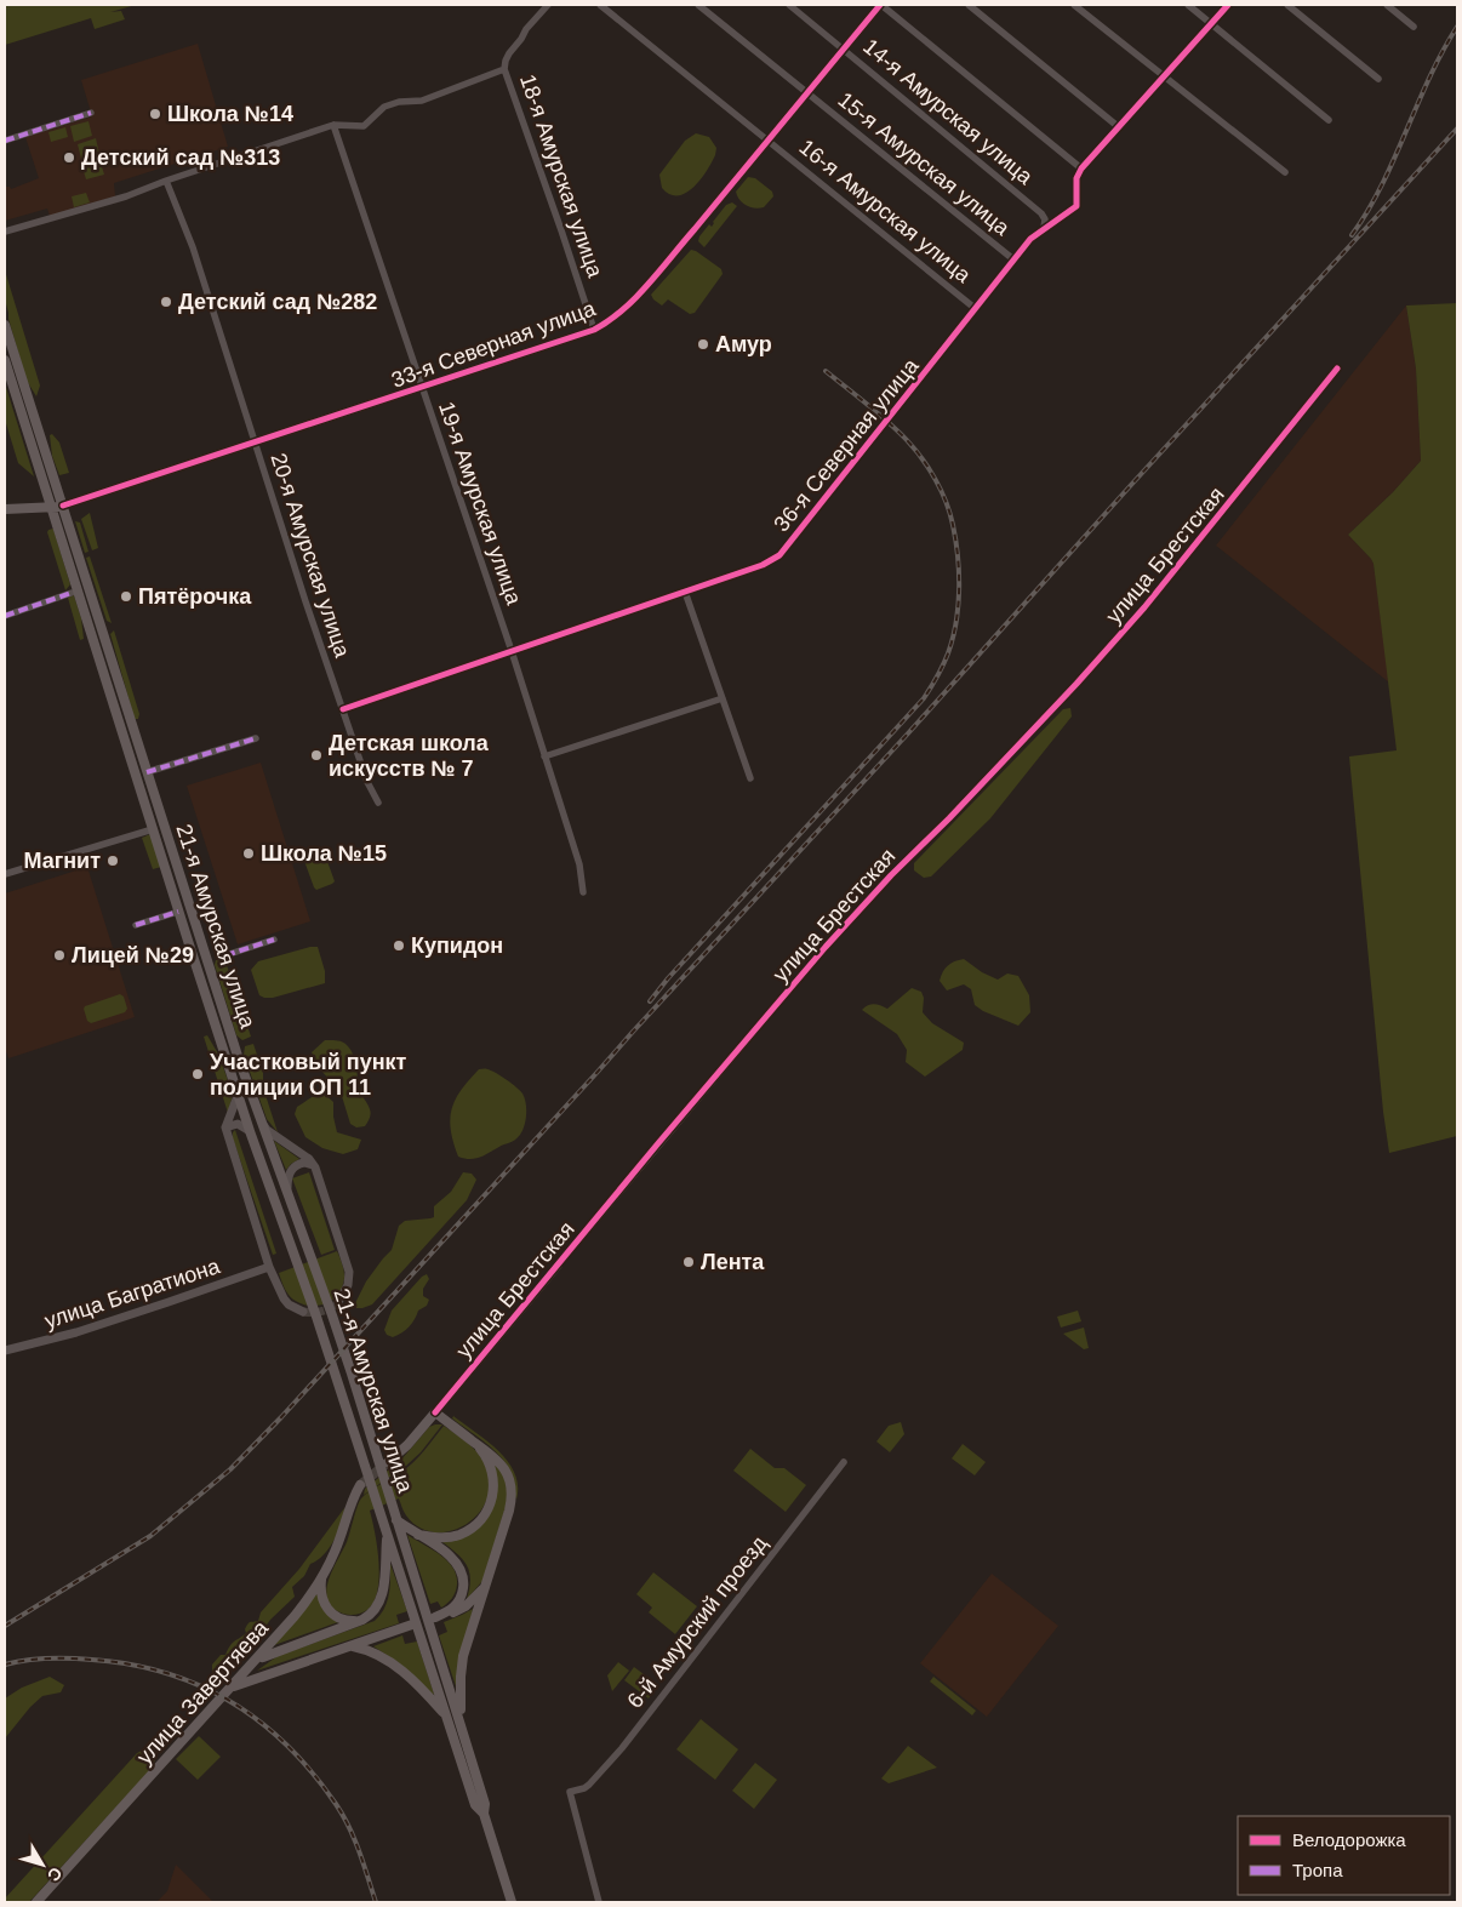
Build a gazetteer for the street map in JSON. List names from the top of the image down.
{
  "streets": {
    "main road": ["21-я Амурская улица", "улица Завертяева"],
    "street": [
      "14-я Амурская улица",
      "15-я Амурская улица",
      "18-я Амурская улица",
      "16-я Амурская улица",
      "33-я Северная улица",
      "36-я Северная улица",
      "19-я Амурская улица",
      "20-я Амурская улица",
      "улица Брестская",
      "улица Багратиона",
      "6-й Амурский проезд"
    ]
  },
  "crossings": [
    ["14-я Амурская улица", "33-я Северная улица"],
    ["14-я Амурская улица", "36-я Северная улица"],
    ["15-я Амурская улица", "33-я Северная улица"],
    ["15-я Амурская улица", "36-я Северная улица"],
    ["18-я Амурская улица", "33-я Северная улица"],
    ["16-я Амурская улица", "33-я Северная улица"],
    ["16-я Амурская улица", "36-я Северная улица"],
    ["33-я Северная улица", "19-я Амурская улица"],
    ["33-я Северная улица", "20-я Амурская улица"],
    ["33-я Северная улица", "21-я Амурская улица"],
    ["36-я Северная улица", "19-я Амурская улица"],
    ["36-я Северная улица", "20-я Амурская улица"]
  ],
  "places": [
    "Школа №14",
    "Детский сад №313",
    "Детский сад №282",
    "Амур",
    "Пятёрочка",
    "Детская школа искусств № 7",
    "Школа №15",
    "Магнит",
    "Купидон",
    "Лицей №29",
    "Участковый пункт полиции ОП 11",
    "Лента"
  ],
  "legend": ["Велодорожка", "Тропа"],
  "north": "bottom right"
}
